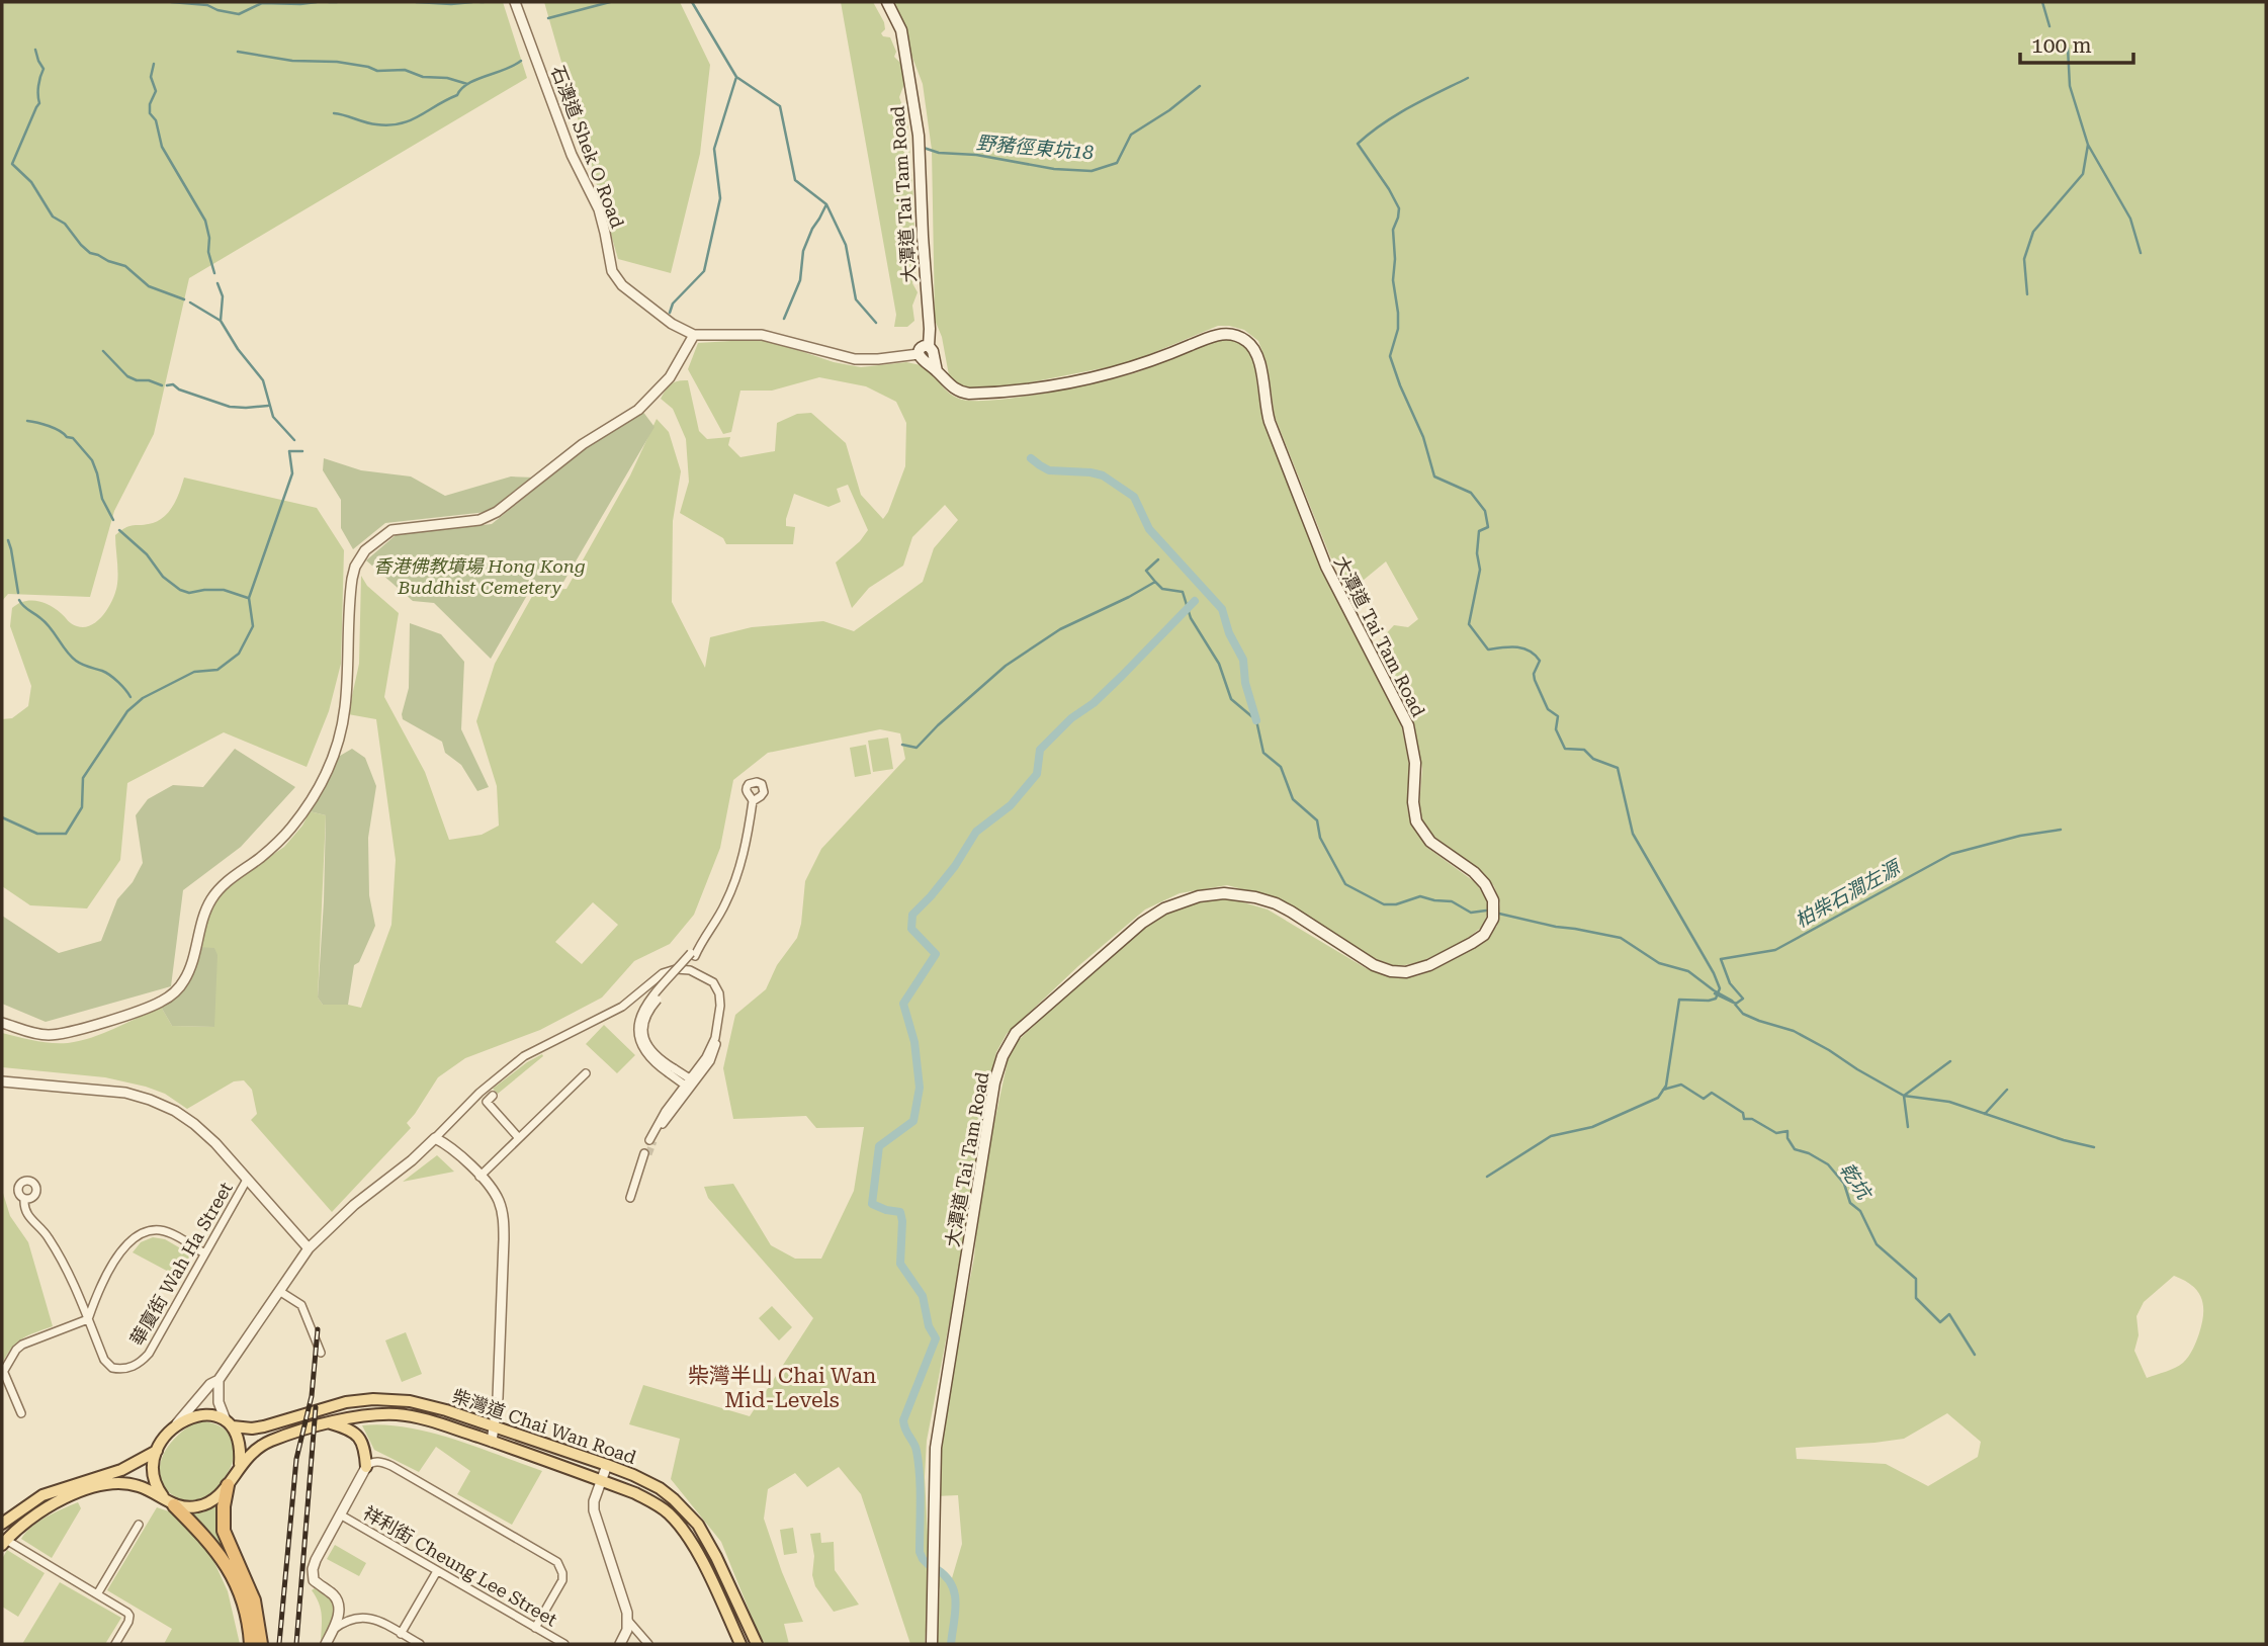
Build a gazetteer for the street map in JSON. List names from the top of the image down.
{
  "streets": {
    "main road": ["大潭道 Tai Tam Road", "柴灣道 Chai Wan Road"],
    "street": ["石澳道 Shek O Road", "華廈街 Wah Ha Street", "祥利街 Cheung Lee Street"]
  },
  "crossings": [
    ["石澳道 Shek O Road", "大潭道 Tai Tam Road"]
  ],
  "districts": ["柴灣半山 Chai Wan Mid-Levels"],
  "water": ["野豬徑東坑18", "柏柴石澗左源", "乾坑"],
  "parks": ["香港佛教墳場 Hong Kong Buddhist Cemetery"],
  "scale_bar": "100 m"
}
